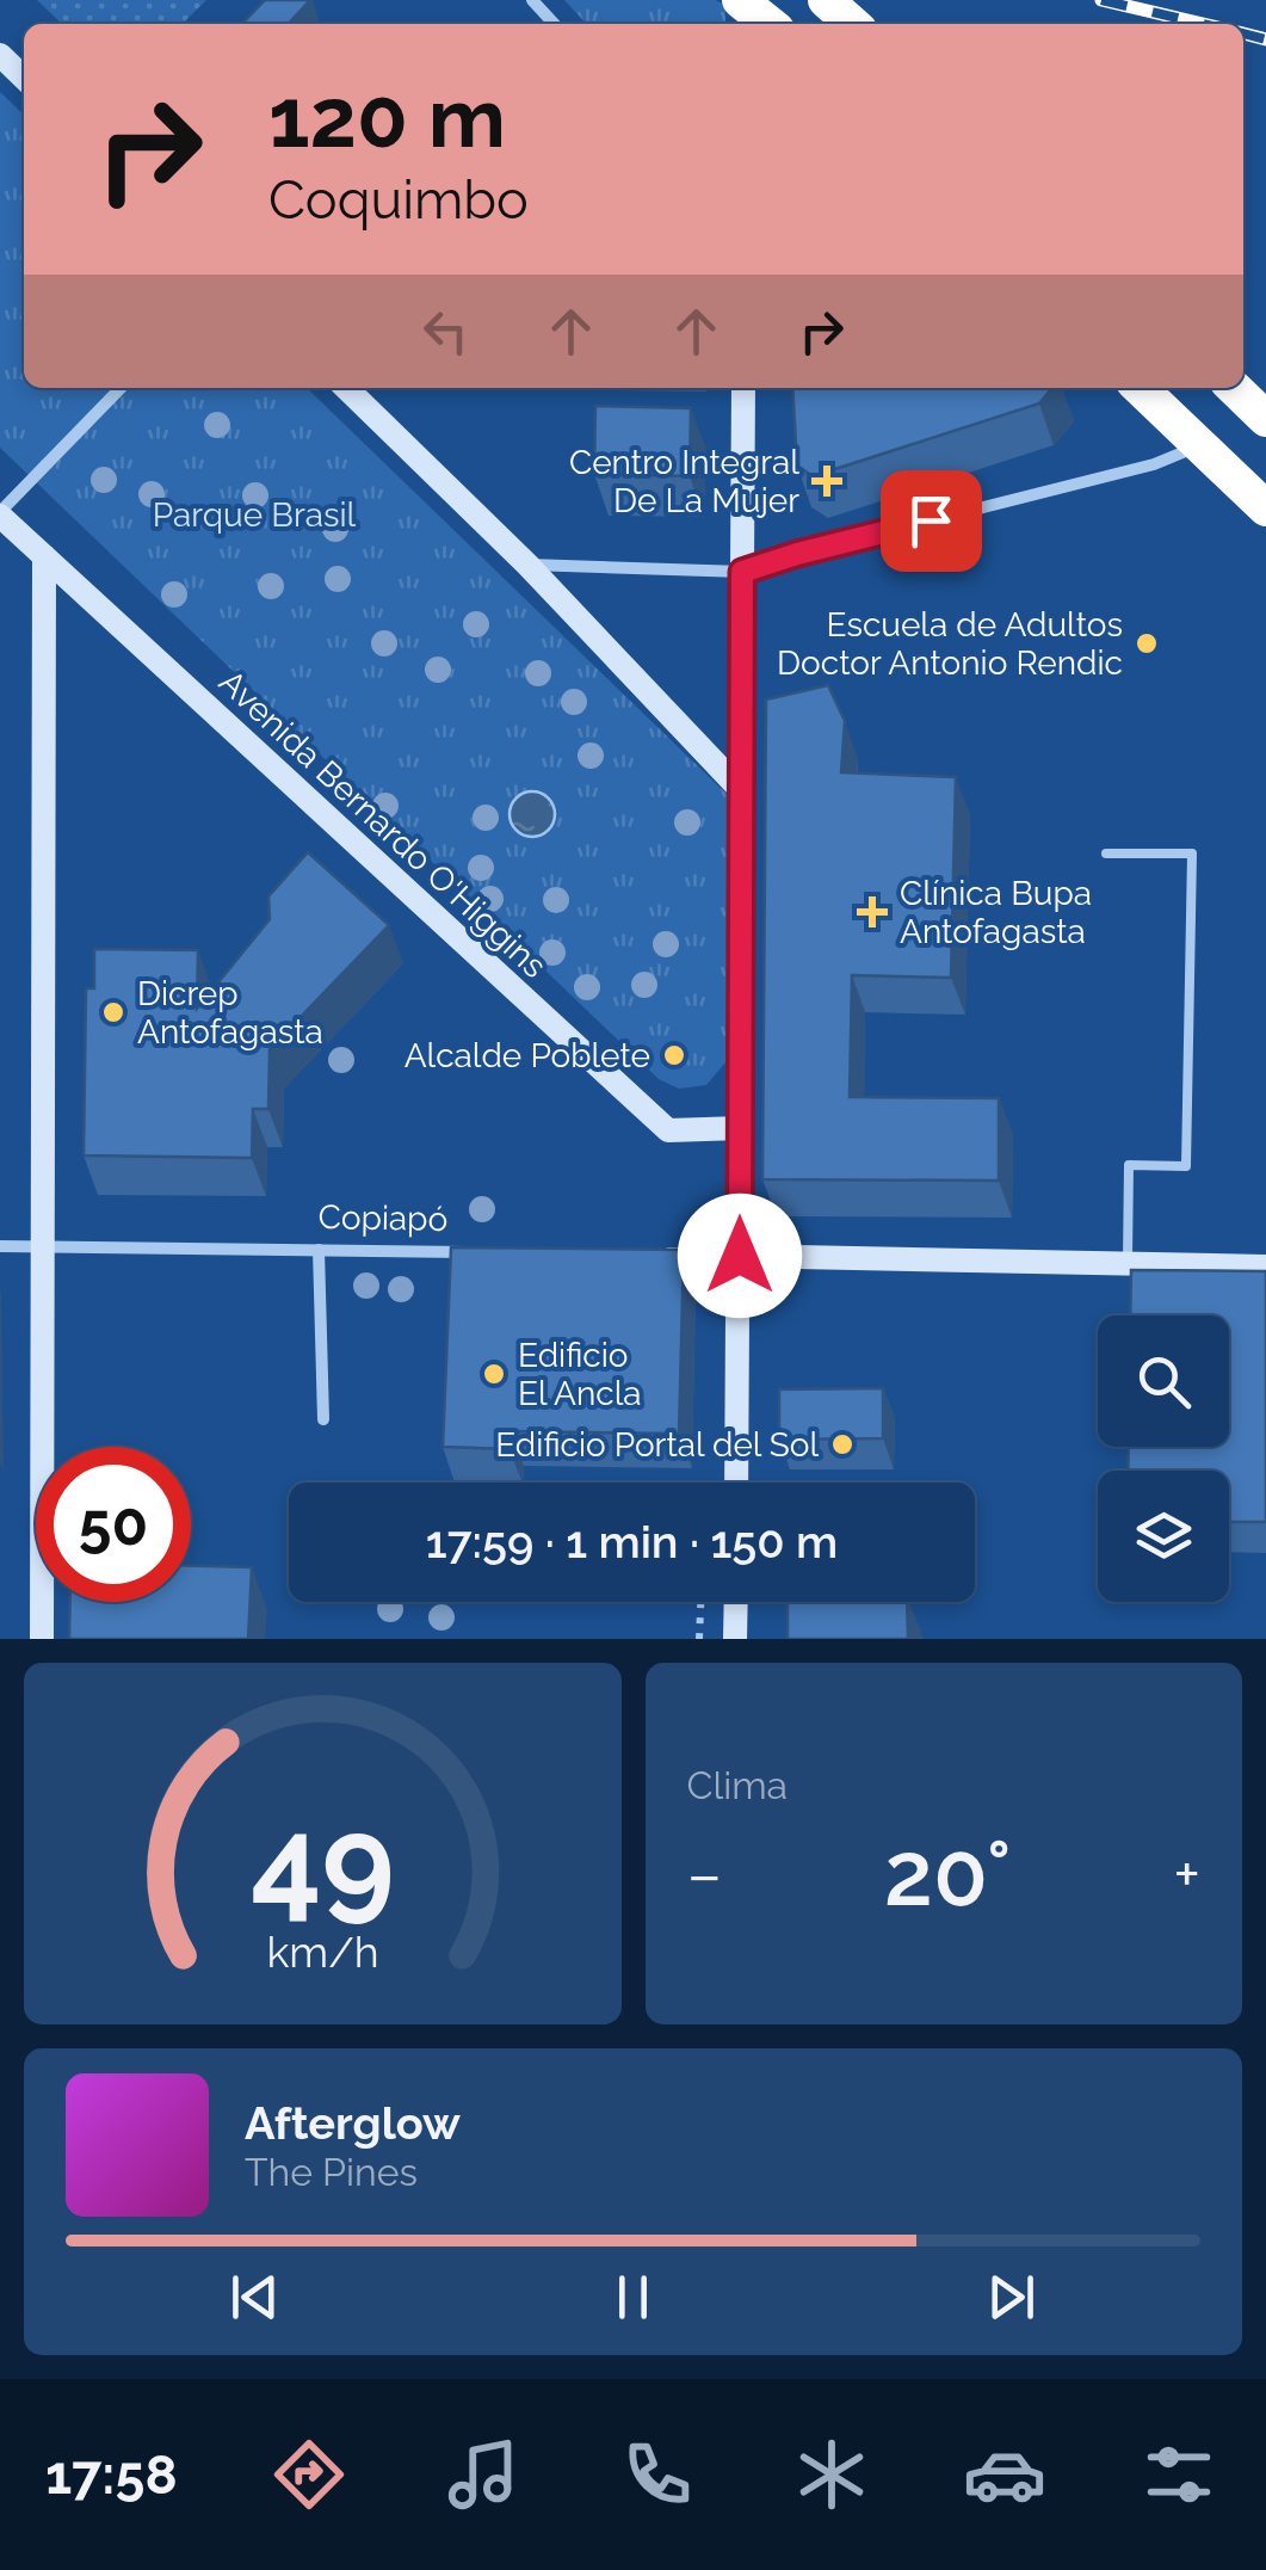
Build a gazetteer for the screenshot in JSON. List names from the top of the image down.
{
  "streets": {
    "main road": ["Avenida Bernardo O'Higgins"],
    "street": ["Copiapó"]
  },
  "parks": ["Parque Brasil"],
  "places": {
    "health": ["Centro Integral De La Mujer", "Clínica Bupa Antofagasta"],
    "other": [
      "Escuela de Adultos Doctor Antonio Rendic",
      "Dicrep Antofagasta",
      "Alcalde Poblete",
      "Edificio El Ancla",
      "Edificio Portal del Sol"
    ]
  },
  "page": {
    "turn": ["120 m", "Coquimbo"],
    "limit": "50",
    "trip": "17:59 · 1 min · 150 m",
    "tile": "Clima",
    "heat": ["−", "20°", "+"],
    "song": ["Afterglow", "The Pines"],
    "tabs": "17:58",
    "gauge": ["49", "km/h"]
  }
}
